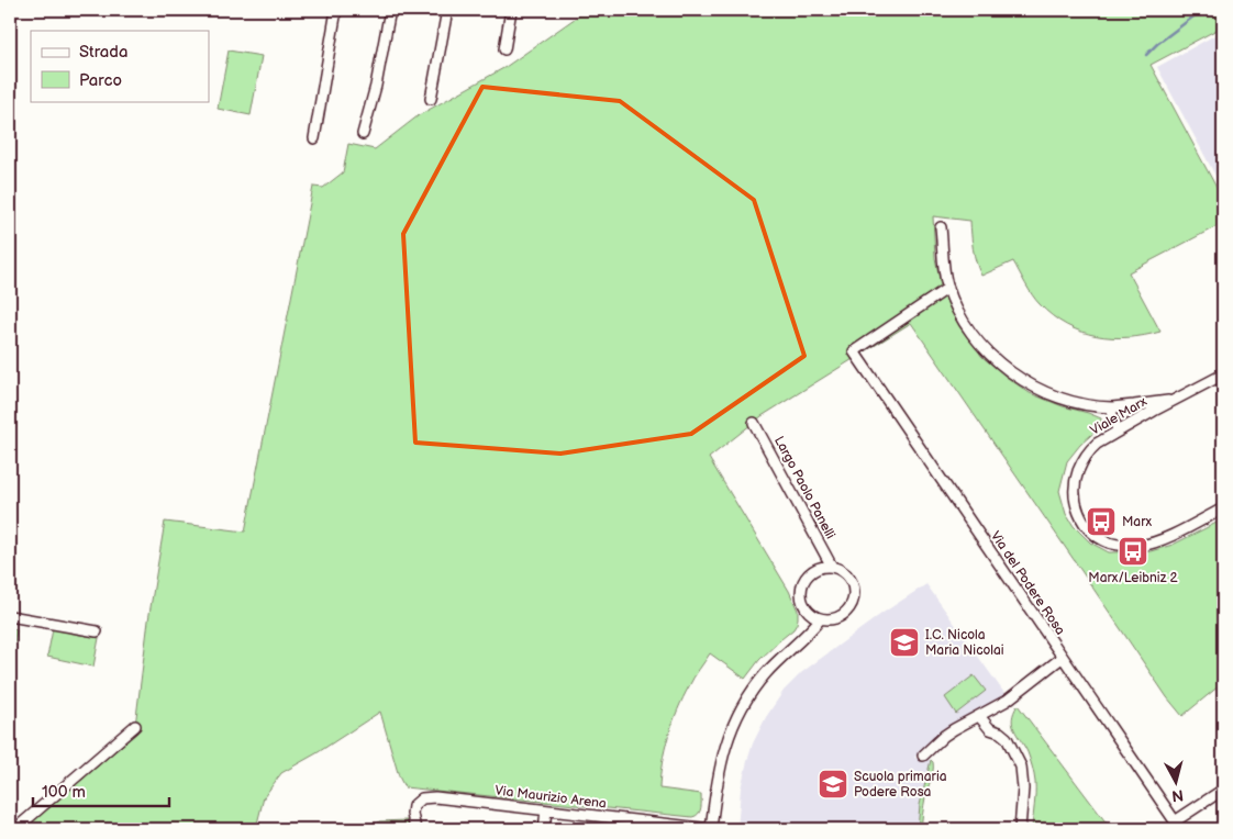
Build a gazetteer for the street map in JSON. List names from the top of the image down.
{
  "streets": {
    "street": [
      "Viale Marx",
      "Largo Paolo Panelli",
      "Via del Podere Rosa",
      "Via Maurizio Arena"
    ]
  },
  "places": {
    "bus stop": ["Marx", "Marx/Leibniz 2"],
    "school or university": ["I.C. Nicola Maria Nicolai", "Scuola primaria Podere Rosa"]
  },
  "legend": ["Strada", "Parco"],
  "scale_bar": "100 m",
  "north": "bottom"
}
